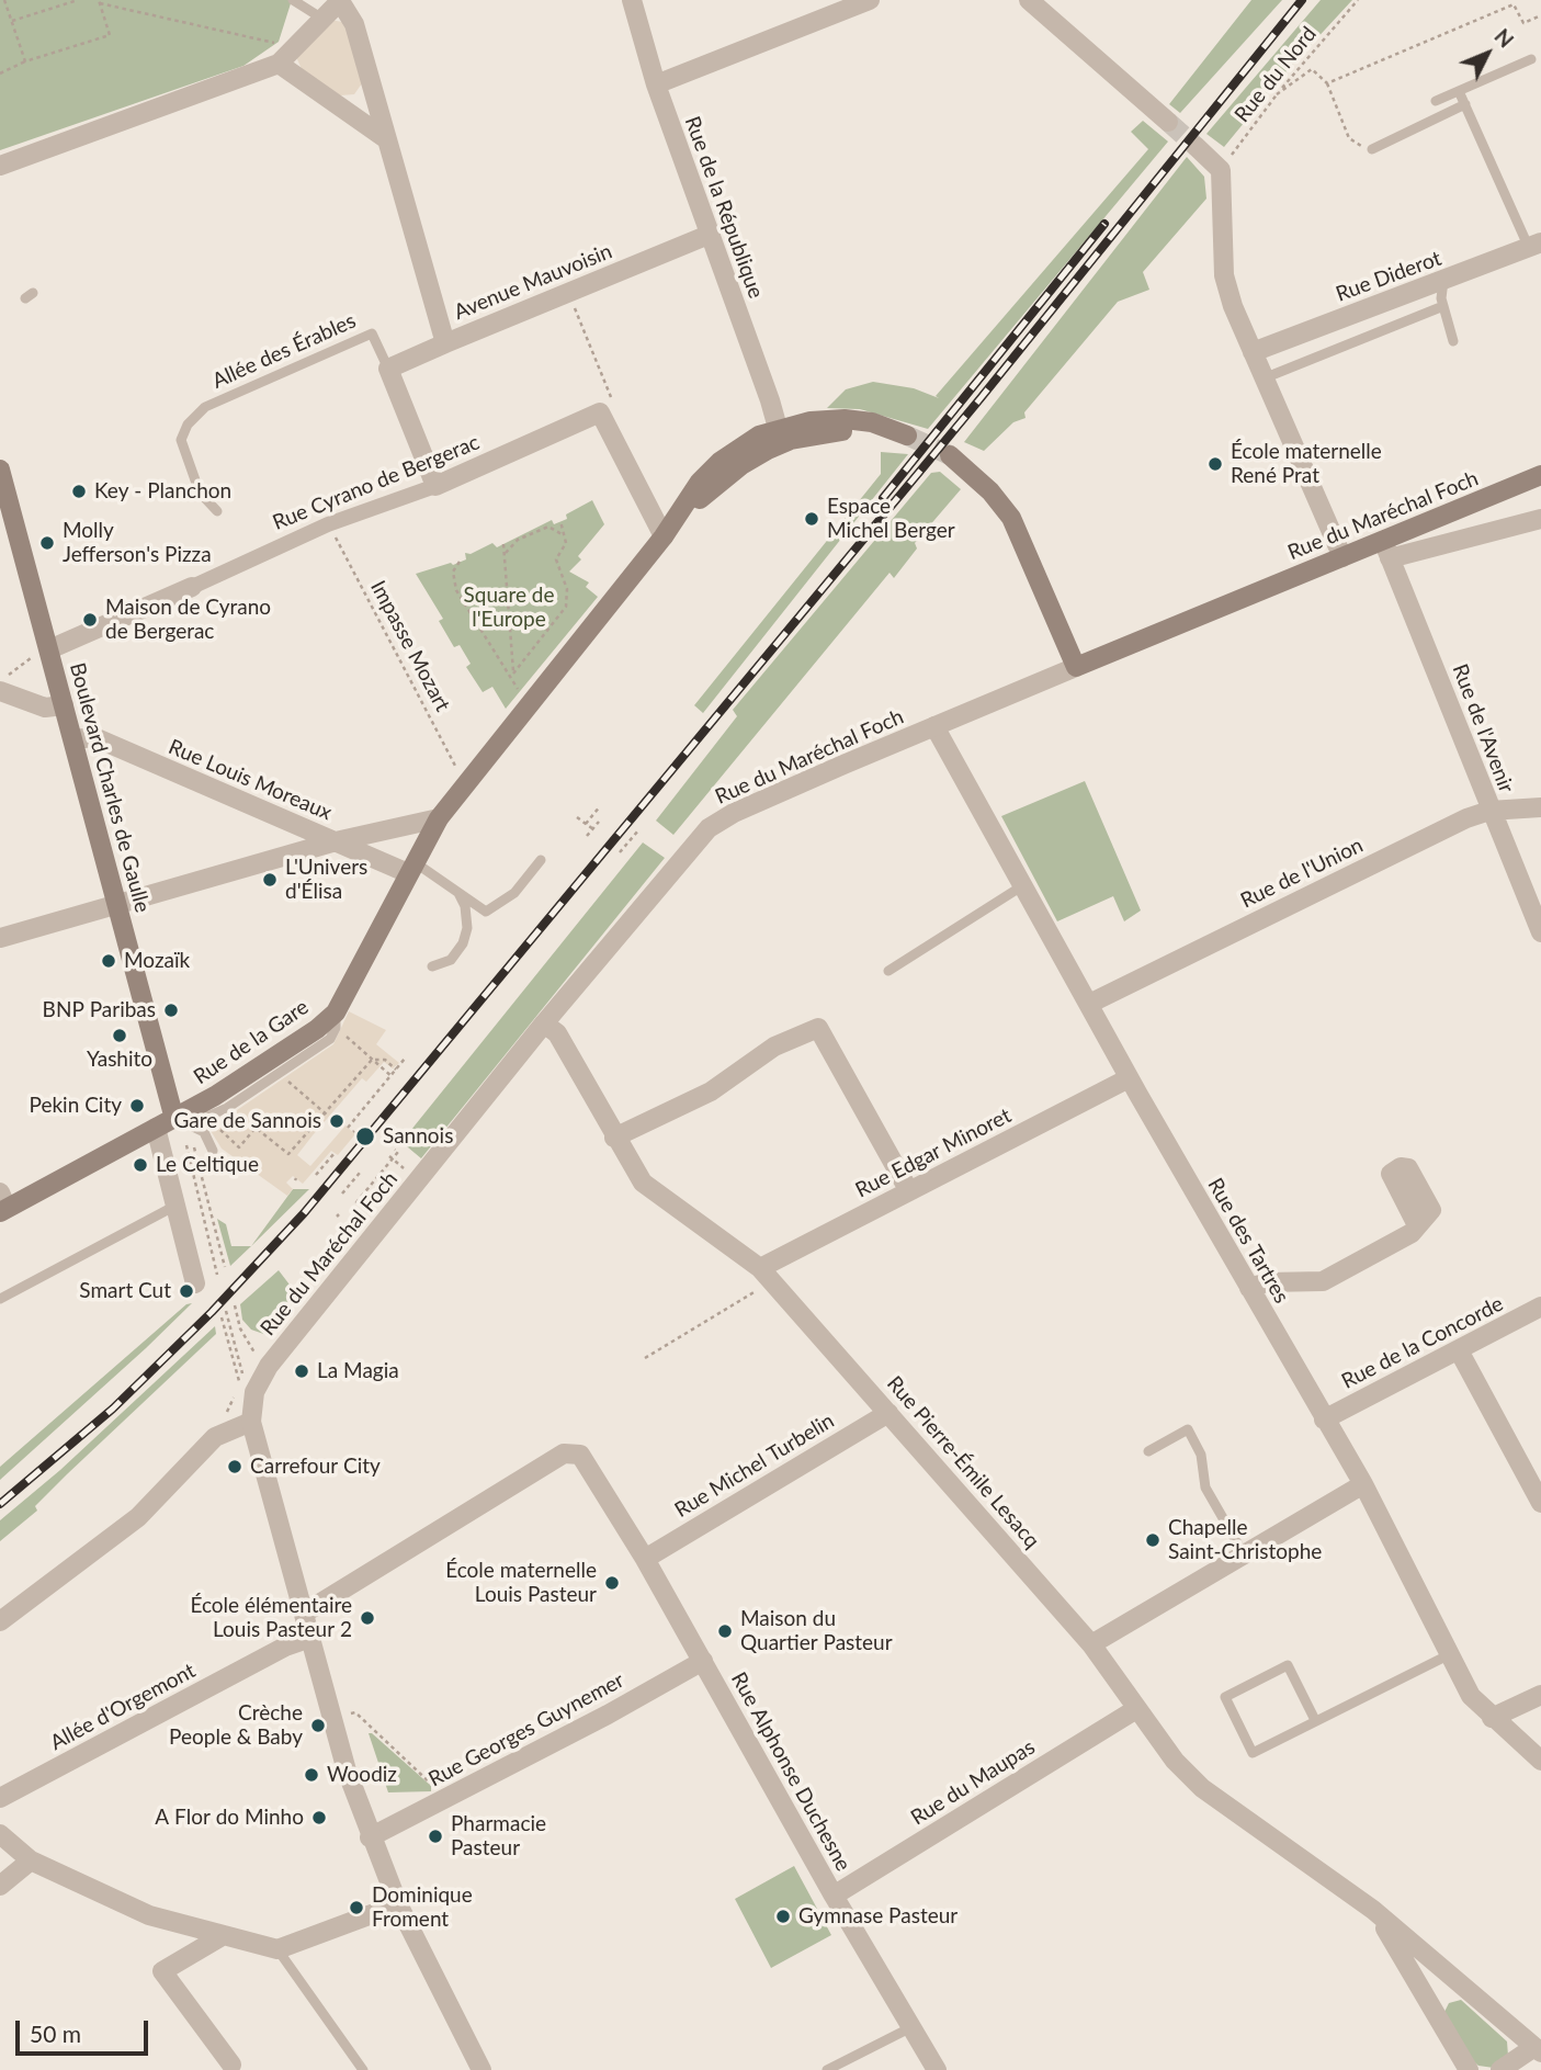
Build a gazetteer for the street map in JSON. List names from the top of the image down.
{
  "streets": {
    "main road": ["Rue du Maréchal Foch", "Boulevard Charles de Gaulle", "Rue de la Gare"],
    "street": [
      "Rue de la République",
      "Rue Diderot",
      "Avenue Mauvoisin",
      "Rue Cyrano de Bergerac",
      "Rue de l'Avenir",
      "Rue Louis Moreaux",
      "Rue de l'Union",
      "Rue Edgar Minoret",
      "Rue des Tartres",
      "Rue de la Concorde",
      "Rue Pierre-Émile Lesacq",
      "Rue Michel Turbelin",
      "Allée d'Orgemont",
      "Rue Georges Guynemer",
      "Rue Alphonse Duchesne",
      "Rue du Maupas"
    ],
    "lane": ["Allée des Érables"],
    "path": ["Rue du Nord", "Impasse Mozart"]
  },
  "crossings": [
    ["Rue de la République", "Avenue Mauvoisin"],
    ["Rue Cyrano de Bergerac", "Impasse Mozart"],
    ["Rue Cyrano de Bergerac", "Boulevard Charles de Gaulle"],
    ["Rue du Maréchal Foch", "Rue de l'Avenir"],
    ["Rue du Maréchal Foch", "Rue des Tartres"],
    ["Rue du Maréchal Foch", "Rue Pierre-Émile Lesacq"],
    ["Rue de l'Avenir", "Rue de l'Union"],
    ["Rue Louis Moreaux", "Boulevard Charles de Gaulle"],
    ["Rue Louis Moreaux", "Rue de la Gare"],
    ["Boulevard Charles de Gaulle", "Rue de la Gare"],
    ["Rue de l'Union", "Rue des Tartres"],
    ["Rue Edgar Minoret", "Rue des Tartres"],
    ["Rue Edgar Minoret", "Rue Pierre-Émile Lesacq"],
    ["Rue des Tartres", "Rue de la Concorde"],
    ["Rue Pierre-Émile Lesacq", "Rue Michel Turbelin"],
    ["Rue Pierre-Émile Lesacq", "Rue du Maupas"],
    ["Rue Michel Turbelin", "Rue Alphonse Duchesne"],
    ["Rue Georges Guynemer", "Rue Alphonse Duchesne"],
    ["Rue Alphonse Duchesne", "Rue du Maupas"]
  ],
  "parks": ["Square de l'Europe"],
  "places": [
    "École maternelle René Prat",
    "Key - Planchon",
    "Espace Michel Berger",
    "Molly Jefferson's Pizza",
    "Maison de Cyrano de Bergerac",
    "L'Univers d'Élisa",
    "Mozaïk",
    "BNP Paribas",
    "Yashito",
    "Pekin City",
    "Gare de Sannois",
    "Sannois",
    "Le Celtique",
    "Smart Cut",
    "La Magia",
    "Carrefour City",
    "Chapelle Saint-Christophe",
    "École maternelle Louis Pasteur",
    "École élémentaire Louis Pasteur 2",
    "Maison du Quartier Pasteur",
    "Crèche People & Baby",
    "Woodiz",
    "A Flor do Minho",
    "Pharmacie Pasteur",
    "Dominique Froment",
    "Gymnase Pasteur"
  ],
  "scale_bar": "50 m",
  "north": "top right"
}
